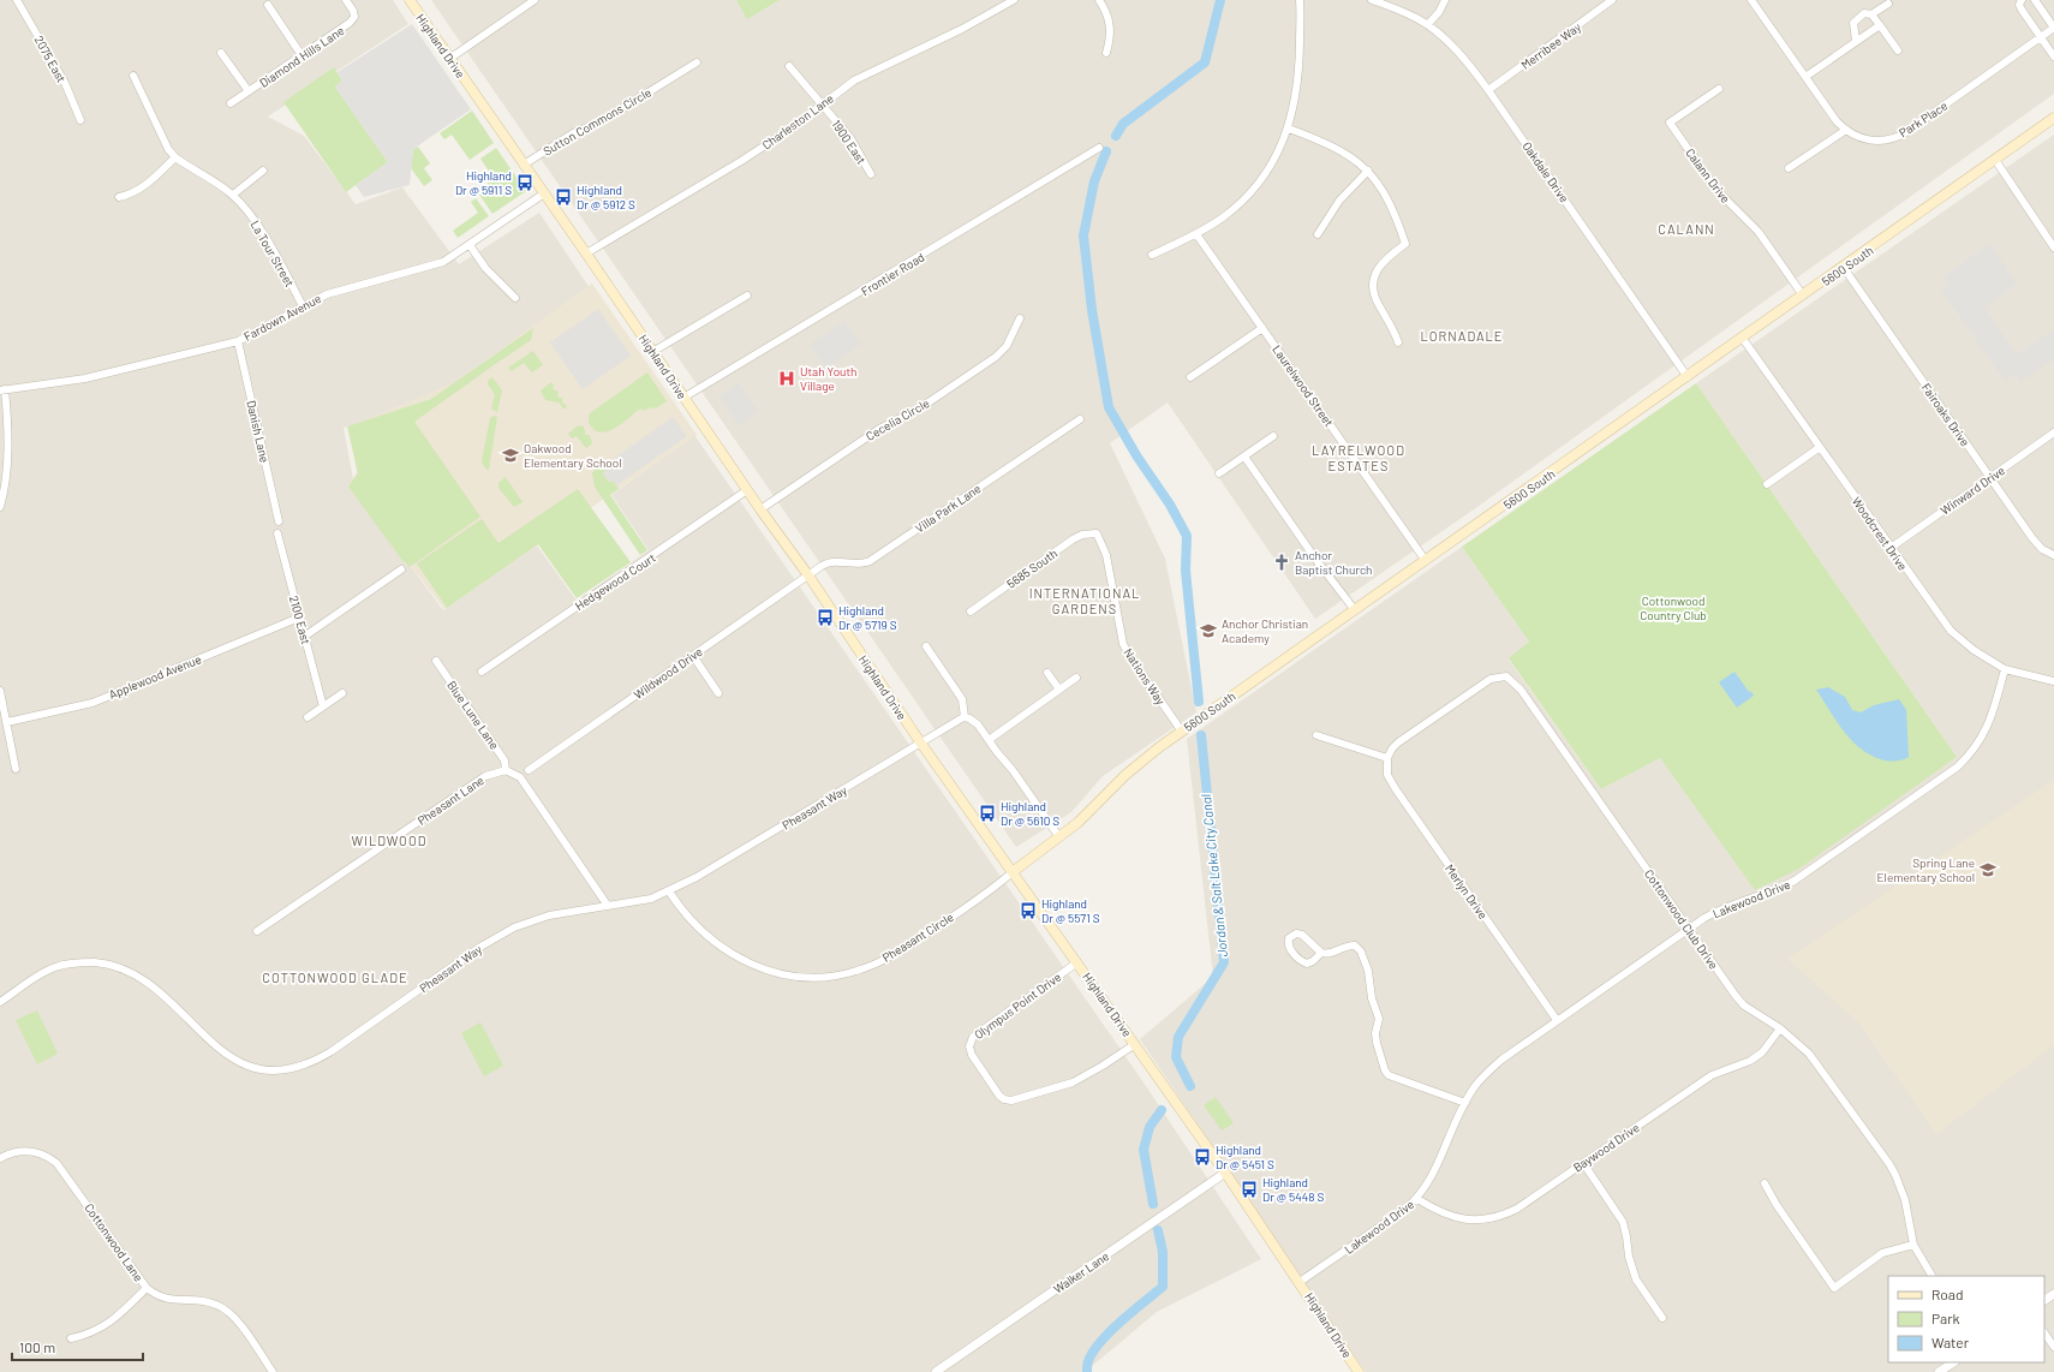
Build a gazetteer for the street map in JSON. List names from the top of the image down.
{
  "streets": {
    "main road": ["Highland Drive", "5600 South"],
    "street": [
      "Merribee Way",
      "Diamond Hills Lane",
      "2075 East",
      "Park Place",
      "Sutton Commons Circle",
      "Charleston Lane",
      "1900 East",
      "Oakdale Drive",
      "Calann Drive",
      "La Tour Street",
      "Frontier Road",
      "Fardown Avenue",
      "Laurelwood Street",
      "Fairoaks Drive",
      "Cecelia Circle",
      "Danish Lane",
      "Winward Drive",
      "Villa Park Lane",
      "Woodcrest Drive",
      "5685 South",
      "Hedgewood Court",
      "2100 East",
      "Wildwood Drive",
      "Applewood Avenue",
      "Nations Way",
      "Blue Lune Lane",
      "Pheasant Lane",
      "Pheasant Way",
      "Merlyn Drive",
      "Lakewood Drive",
      "Cottonwood Club Drive",
      "Pheasant Circle",
      "Olympus Point Drive",
      "Baywood Drive",
      "Cottonwood Lane",
      "Walker Lane"
    ]
  },
  "crossings": [
    ["Highland Drive", "Sutton Commons Circle"],
    ["Highland Drive", "Charleston Lane"],
    ["Highland Drive", "5600 South"],
    ["Highland Drive", "Frontier Road"],
    ["Highland Drive", "Fardown Avenue"],
    ["Highland Drive", "Cecelia Circle"],
    ["Highland Drive", "Villa Park Lane"],
    ["Highland Drive", "Hedgewood Court"],
    ["Highland Drive", "Wildwood Drive"],
    ["Highland Drive", "Pheasant Way"],
    ["Highland Drive", "Lakewood Drive"],
    ["Highland Drive", "Pheasant Circle"],
    ["Highland Drive", "Olympus Point Drive"],
    ["Highland Drive", "Walker Lane"],
    ["Merribee Way", "Oakdale Drive"],
    ["Charleston Lane", "1900 East"],
    ["Oakdale Drive", "5600 South"],
    ["Calann Drive", "5600 South"],
    ["La Tour Street", "Fardown Avenue"],
    ["5600 South", "Laurelwood Street"],
    ["5600 South", "Fairoaks Drive"],
    ["5600 South", "Woodcrest Drive"],
    ["5600 South", "Nations Way"],
    ["5600 South", "Pheasant Circle"],
    ["Fardown Avenue", "Danish Lane"],
    ["Fairoaks Drive", "Winward Drive"],
    ["Winward Drive", "Woodcrest Drive"],
    ["Villa Park Lane", "Wildwood Drive"],
    ["Woodcrest Drive", "Lakewood Drive"],
    ["5685 South", "Nations Way"],
    ["2100 East", "Applewood Avenue"],
    ["Blue Lune Lane", "Pheasant Lane"],
    ["Pheasant Way", "Pheasant Circle"],
    ["Merlyn Drive", "Lakewood Drive"],
    ["Merlyn Drive", "Cottonwood Club Drive"],
    ["Lakewood Drive", "Cottonwood Club Drive"],
    ["Lakewood Drive", "Baywood Drive"],
    ["Cottonwood Club Drive", "Baywood Drive"]
  ],
  "districts": [
    "CALANN",
    "LORNADALE",
    "LAYRELWOOD ESTATES",
    "INTERNATIONAL GARDENS",
    "WILDWOOD",
    "COTTONWOOD GLADE"
  ],
  "water": ["Jordan & Salt Lake City Canal"],
  "parks": ["Cottonwood Country Club"],
  "places": {
    "bus stop": [
      "Highland Dr @ 5911 S",
      "Highland Dr @ 5912 S",
      "Highland Dr @ 5719 S",
      "Highland Dr @ 5610 S",
      "Highland Dr @ 5571 S",
      "Highland Dr @ 5451 S",
      "Highland Dr @ 5448 S"
    ],
    "hospital": ["Utah Youth Village"],
    "school or university": ["Oakwood Elementary School", "Anchor Christian Academy", "Spring Lane Elementary School"],
    "church": ["Anchor Baptist Church"]
  },
  "legend": ["Road", "Park", "Water"],
  "scale_bar": "100 m"
}
